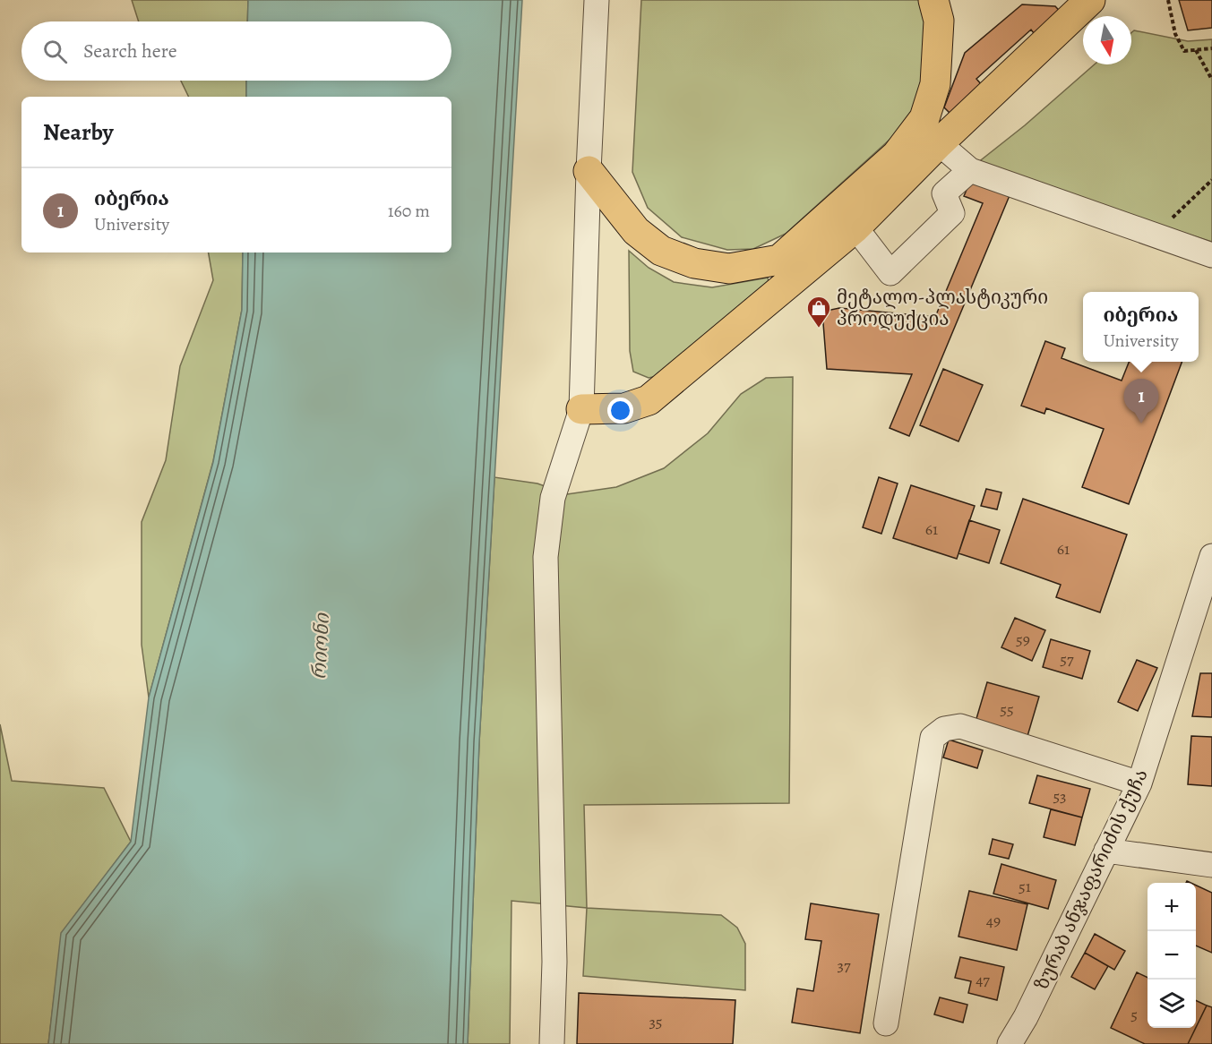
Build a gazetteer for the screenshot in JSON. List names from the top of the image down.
{
  "streets": {
    "street": ["ზურაბ ანჯაფარიძის ქუჩა"]
  },
  "water": ["რიონი"],
  "places": {
    "shop": ["მეტალო-პლასტიკური პროდუქცია"]
  },
  "house_numbers": [
    "61",
    "61",
    "59",
    "57",
    "55",
    "53",
    "51",
    "49",
    "37",
    "47",
    "5",
    "35"
  ],
  "north": "bottom",
  "page": {
    "search": "Search here",
    "heading": "Nearby",
    "list": [
      {
        "mark": "1",
        "name": "იბერია",
        "note": "University",
        "value": "160 m"
      }
    ],
    "popup": ["იბერია", "University"],
    "pins": "1",
    "map_buttons": ["+", "−"]
  }
}
